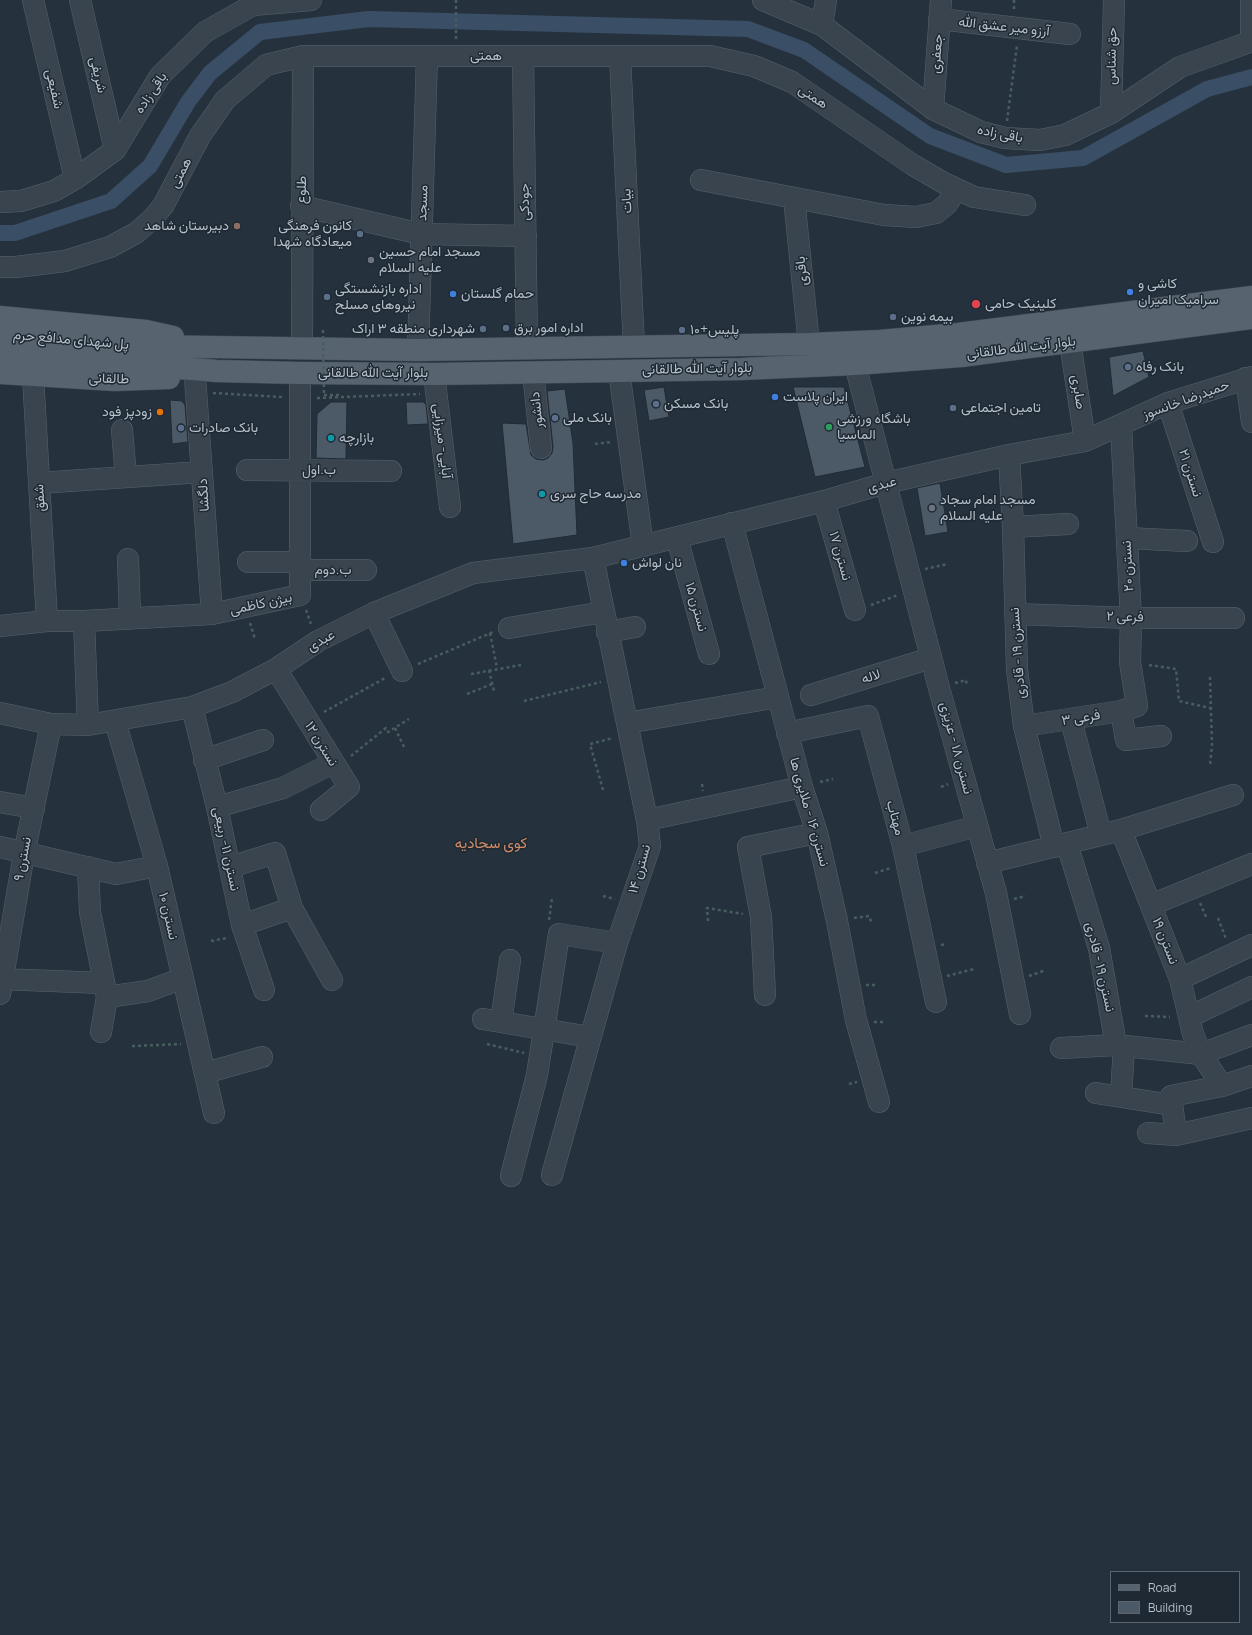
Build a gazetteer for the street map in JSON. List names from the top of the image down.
{
  "streets": {
    "main road": ["پل شهدای مدافع حرم", "بلوار آیت الله طالقانی", "طالقانی"],
    "street": [
      "آرزو میر عشق الله",
      "جعفری",
      "همتی",
      "حق شناس",
      "شریفی",
      "شفیعی",
      "باقی زاده",
      "طلوع",
      "بیات",
      "جودکی",
      "مسجد",
      "باقری",
      "صابری",
      "حمیدرضا خانسوز",
      "دانشور",
      "آبایی- میرزایی",
      "ب.اول",
      "نسترن ۲۱",
      "عبدی",
      "دلگشا",
      "شفق",
      "نسترن ۱۷",
      "نسترن ۲۰",
      "ب.دوم",
      "بیژن کاظمی",
      "نسترن ۱۵",
      "فرعی ۲",
      "نسترن ۱۹ - قادری",
      "لاله",
      "فرعی ۳",
      "نسترن ۱۲",
      "نسترن ۱۸ - عزیزی",
      "نسترن ۱۶ - ملایری ها",
      "مهتاب",
      "نسترن ۱۱- ربیعی",
      "نسترن ۹",
      "نسترن ۱۴",
      "نسترن ۱۰",
      "نسترن ۱۹"
    ]
  },
  "crossings": [
    ["آرزو میر عشق الله", "جعفری"],
    ["جعفری", "باقی زاده"],
    ["همتی", "طلوع"],
    ["همتی", "بیات"],
    ["همتی", "جودکی"],
    ["همتی", "مسجد"],
    ["حق شناس", "باقی زاده"],
    ["شریفی", "باقی زاده"],
    ["شفیعی", "باقی زاده"],
    ["طلوع", "بلوار آیت الله طالقانی"],
    ["بیات", "بلوار آیت الله طالقانی"],
    ["جودکی", "بلوار آیت الله طالقانی"],
    ["مسجد", "بلوار آیت الله طالقانی"],
    ["باقری", "بلوار آیت الله طالقانی"],
    ["پل شهدای مدافع حرم", "بلوار آیت الله طالقانی"],
    ["بلوار آیت الله طالقانی", "طالقانی"],
    ["بلوار آیت الله طالقانی", "صابری"],
    ["بلوار آیت الله طالقانی", "دانشور"],
    ["بلوار آیت الله طالقانی", "آبایی- میرزایی"],
    ["بلوار آیت الله طالقانی", "بیژن کاظمی"],
    ["بلوار آیت الله طالقانی", "نسترن ۱۸ - عزیزی"],
    ["طالقانی", "دلگشا"],
    ["طالقانی", "شفق"],
    ["صابری", "عبدی"],
    ["حمیدرضا خانسوز", "نسترن ۲۱"],
    ["حمیدرضا خانسوز", "عبدی"],
    ["حمیدرضا خانسوز", "نسترن ۲۰"],
    ["ب.اول", "بیژن کاظمی"],
    ["عبدی", "نسترن ۱۷"],
    ["عبدی", "نسترن ۲۰"],
    ["عبدی", "نسترن ۱۵"],
    ["عبدی", "نسترن ۱۹ - قادری"],
    ["عبدی", "نسترن ۱۲"],
    ["عبدی", "نسترن ۱۸ - عزیزی"],
    ["عبدی", "نسترن ۱۶ - ملایری ها"],
    ["عبدی", "نسترن ۱۱- ربیعی"],
    ["عبدی", "نسترن ۹"],
    ["عبدی", "نسترن ۱۴"],
    ["عبدی", "نسترن ۱۰"],
    ["دلگشا", "بیژن کاظمی"],
    ["شفق", "بیژن کاظمی"],
    ["نسترن ۲۰", "فرعی ۲"],
    ["نسترن ۲۰", "فرعی ۳"],
    ["ب.دوم", "بیژن کاظمی"],
    ["فرعی ۲", "نسترن ۱۹ - قادری"],
    ["نسترن ۱۹ - قادری", "فرعی ۳"],
    ["لاله", "نسترن ۱۸ - عزیزی"],
    ["نسترن ۱۶ - ملایری ها", "مهتاب"]
  ],
  "districts": ["کوی سجادیه"],
  "places": [
    "دبیرستان شاهد",
    "کانون فرهنگی میعادگاه شهدا",
    "مسجد امام حسین علیه السلام",
    "کاشی و سرامیک امیران",
    "حمام گلستان",
    "اداره بازنشستگی نیروهای مسلح",
    "کلینیک حامی",
    "بیمه نوین",
    "اداره امور برق",
    "شهرداری منطقه ۳ اراک",
    "پلیس+۱۰",
    "بانک رفاه",
    "ایران پلاست",
    "بانک مسکن",
    "تامین اجتماعی",
    "زودپز فود",
    "بانک ملی",
    "باشگاه ورزشی الماسیا",
    "بانک صادرات",
    "بازارچه",
    "مدرسه حاج سری",
    "مسجد امام سجاد علیه السلام",
    "نان لواش"
  ],
  "legend": ["Road", "Building"]
}
